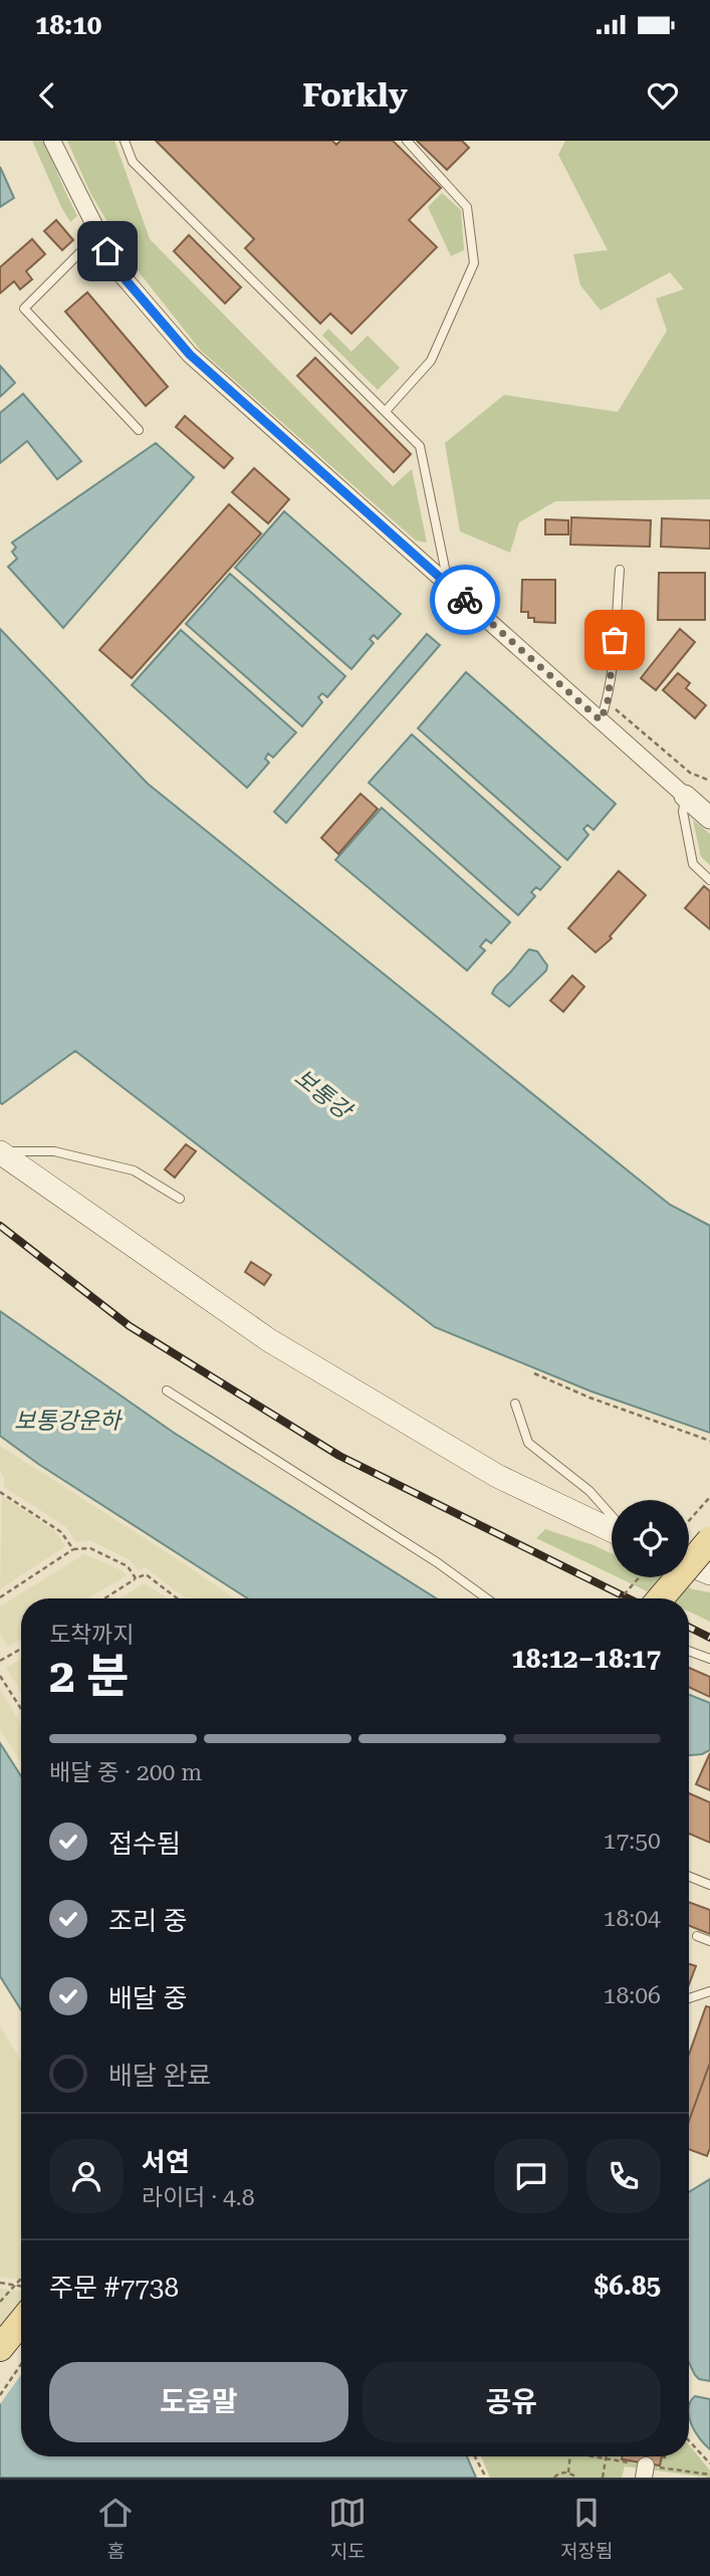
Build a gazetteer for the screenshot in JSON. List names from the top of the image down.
{
  "water": ["보통강", "보통강운하"],
  "page": {
    "status": "18:10",
    "header": "Forkly",
    "heading": ["2 분", "도착까지", "18:12–18:17"],
    "panel": [
      "서연",
      "라이더 · 4.8",
      "주문 #7738",
      "$6.85"
    ],
    "bar": "배달 중 · 200 m",
    "list": [
      ["접수됨", "17:50"],
      ["조리 중", "18:04"],
      ["배달 중", "18:06"],
      "배달 완료"
    ],
    "buttons": ["도움말", "공유"],
    "tabs": ["홈", "지도", "저장됨"]
  }
}
